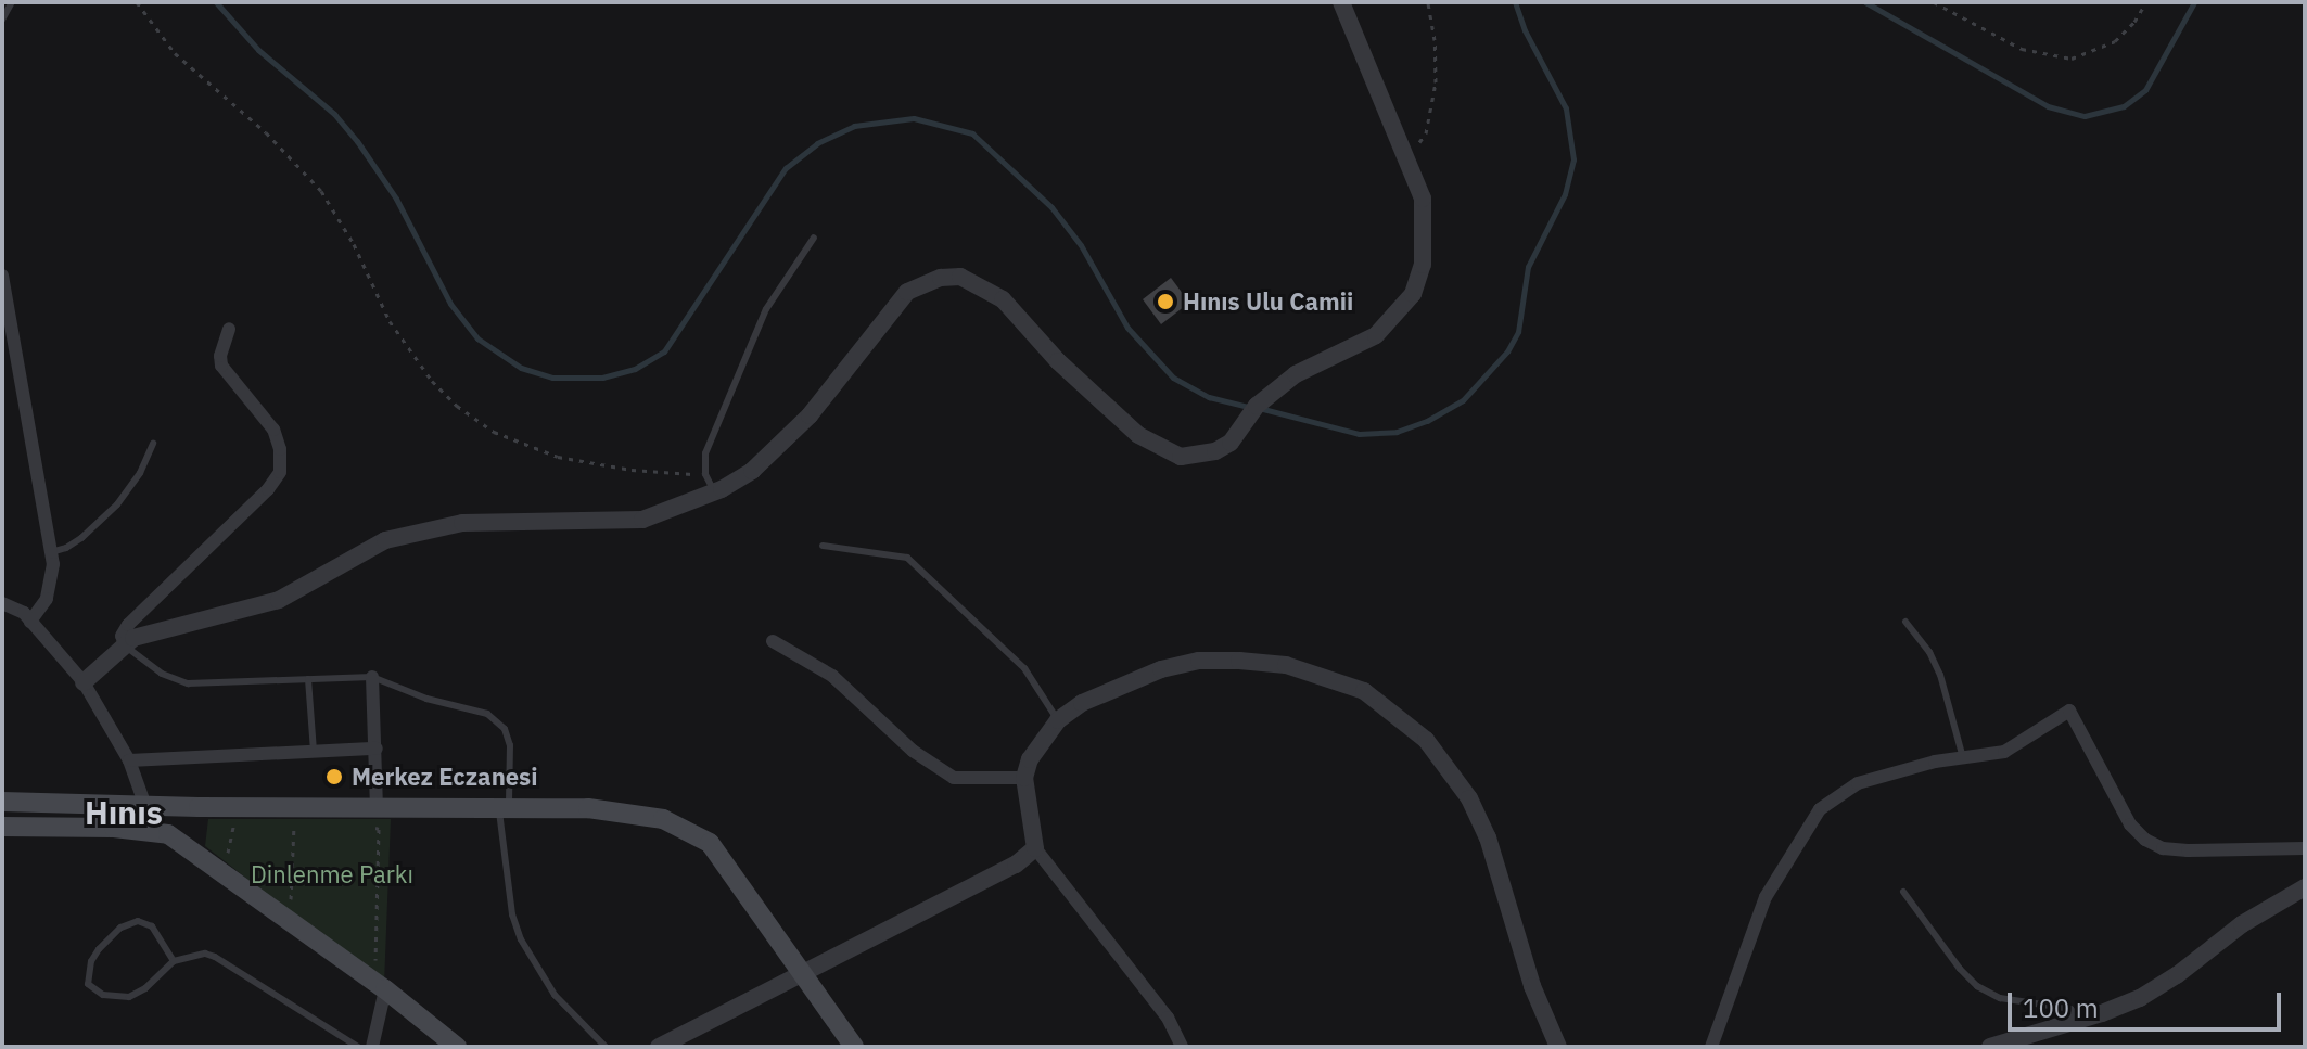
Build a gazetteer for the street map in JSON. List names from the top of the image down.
{
  "districts": ["Hınıs"],
  "parks": ["Dinlenme Parkı"],
  "places": ["Hınıs Ulu Camii", "Merkez Eczanesi"],
  "scale_bar": "100 m"
}
